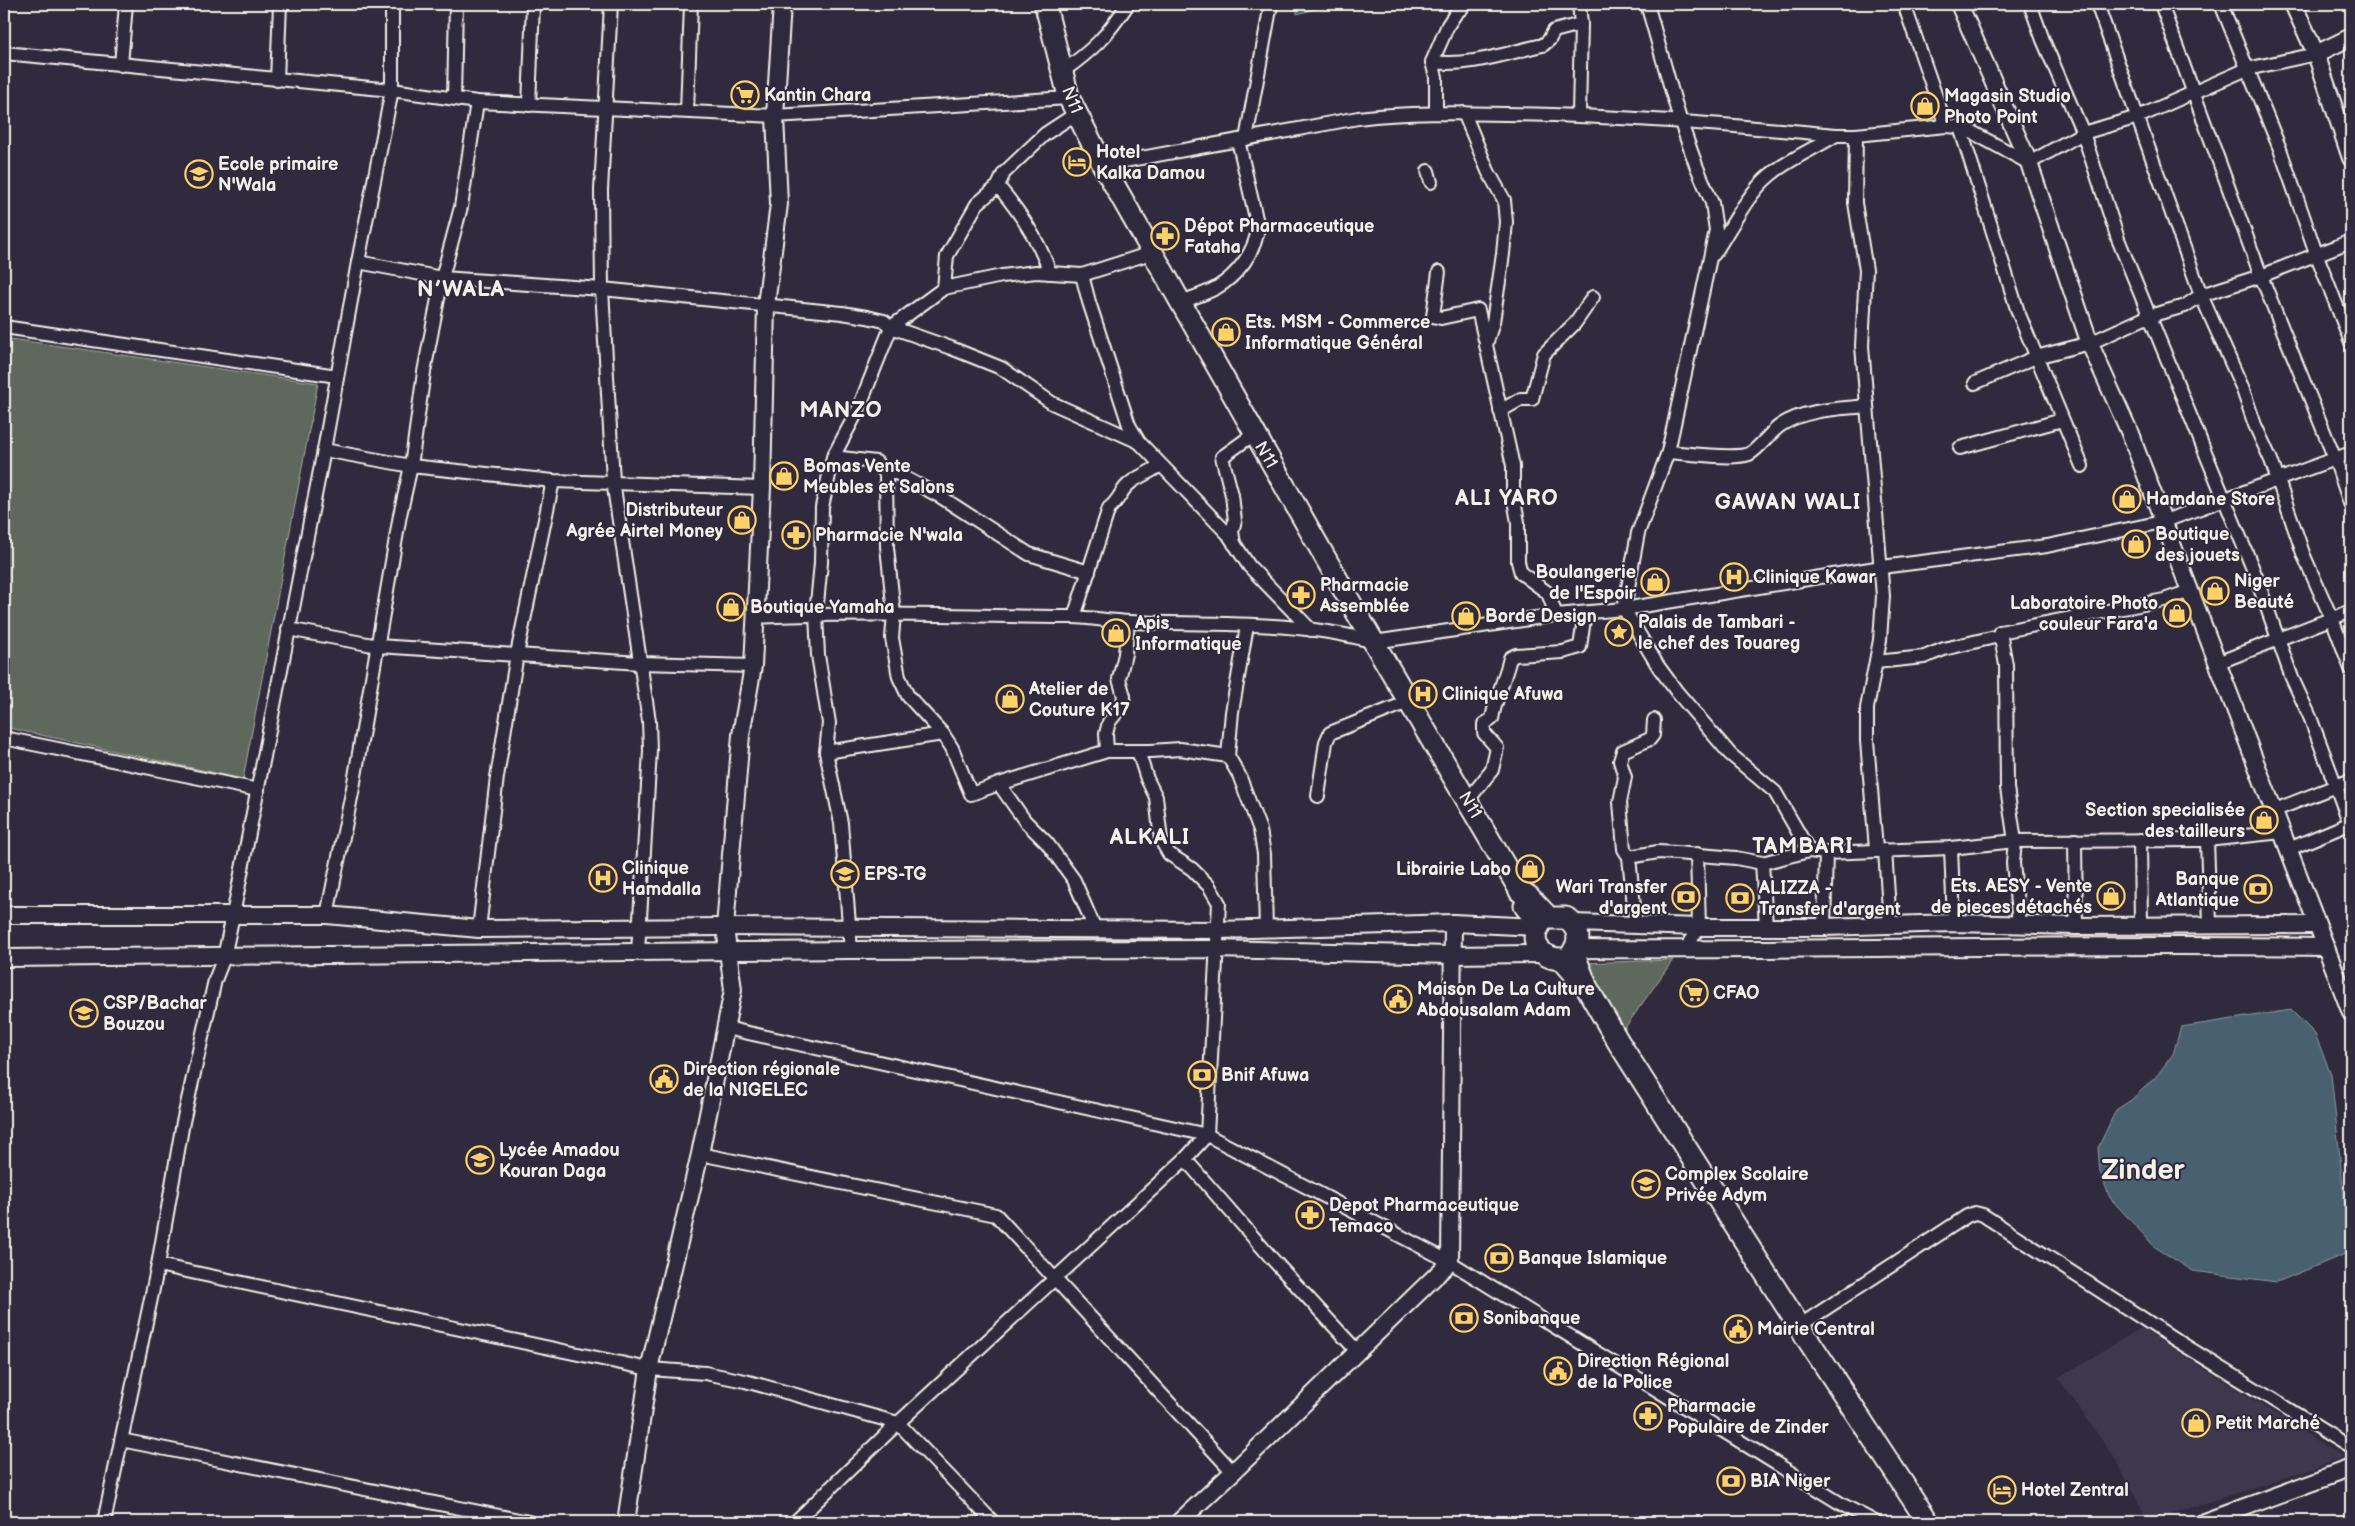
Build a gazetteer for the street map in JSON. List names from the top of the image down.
{
  "streets": {
    "main road": ["N11"]
  },
  "districts": [
    "N’WALA",
    "MANZO",
    "ALI YARO",
    "GAWAN WALI",
    "ALKALI",
    "TAMBARI",
    "Zinder"
  ],
  "places": {
    "supermarket": ["Kantin Chara", "CFAO"],
    "shop": [
      "Magasin Studio Photo Point",
      "Ets. MSM - Commerce Informatique Général",
      "Bomas Vente Meubles et Salons",
      "Hamdane Store",
      "Distributeur Agrée Airtel Money",
      "Boutique des jouets",
      "Boulangerie de l'Espoir",
      "Niger Beauté",
      "Boutique Yamaha",
      "Laboratoire Photo couleur Fara'a",
      "Borde Design",
      "Apis Informatique",
      "Atelier de Couture K17",
      "Section specialisée des tailleurs",
      "Librairie Labo",
      "Ets. AESY - Vente de pieces détachés",
      "Petit Marché"
    ],
    "hotel": ["Hotel Kalka Damou", "Hotel Zentral"],
    "school or university": [
      "Ecole primaire N'Wala",
      "EPS-TG",
      "CSP/Bachar Bouzou",
      "Lycée Amadou Kouran Daga",
      "Complex Scolaire Privée Adym"
    ],
    "pharmacy": [
      "Dépot Pharmaceutique Fataha",
      "Pharmacie N'wala",
      "Pharmacie Assemblée",
      "Depot Pharmaceutique Temaco",
      "Pharmacie Populaire de Zinder"
    ],
    "hospital": ["Clinique Kawar", "Clinique Afuwa", "Clinique Hamdalla"],
    "place": ["Palais de Tambari - le chef des Touareg"],
    "bank": [
      "Banque Atlantique",
      "Wari Transfer d'argent",
      "ALIZZA - Transfer d'argent",
      "Bnif Afuwa",
      "Banque Islamique",
      "Sonibanque",
      "BIA Niger"
    ],
    "public building": [
      "Maison De La Culture Abdousalam Adam",
      "Direction régionale de la NIGELEC",
      "Mairie Central",
      "Direction Régional de la Police"
    ]
  }
}
